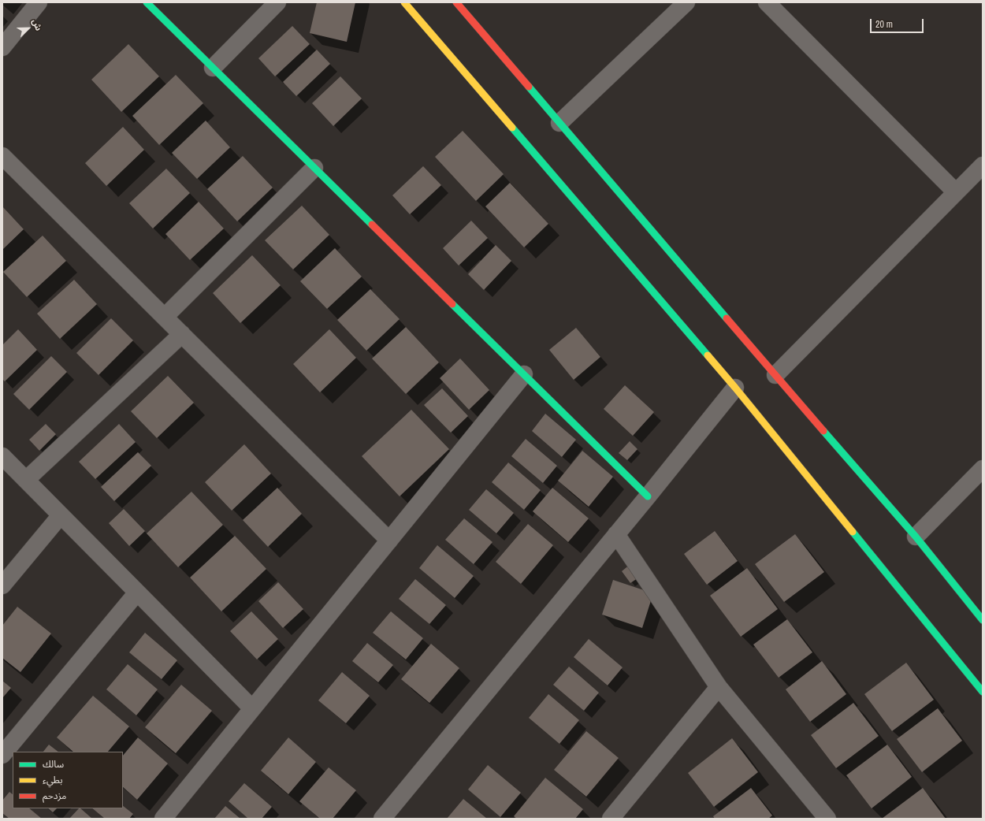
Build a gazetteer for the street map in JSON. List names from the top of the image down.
{
  "legend": ["سالك", "بطيء", "مزدحم"],
  "scale_bar": "20 m",
  "north": "top right"
}
